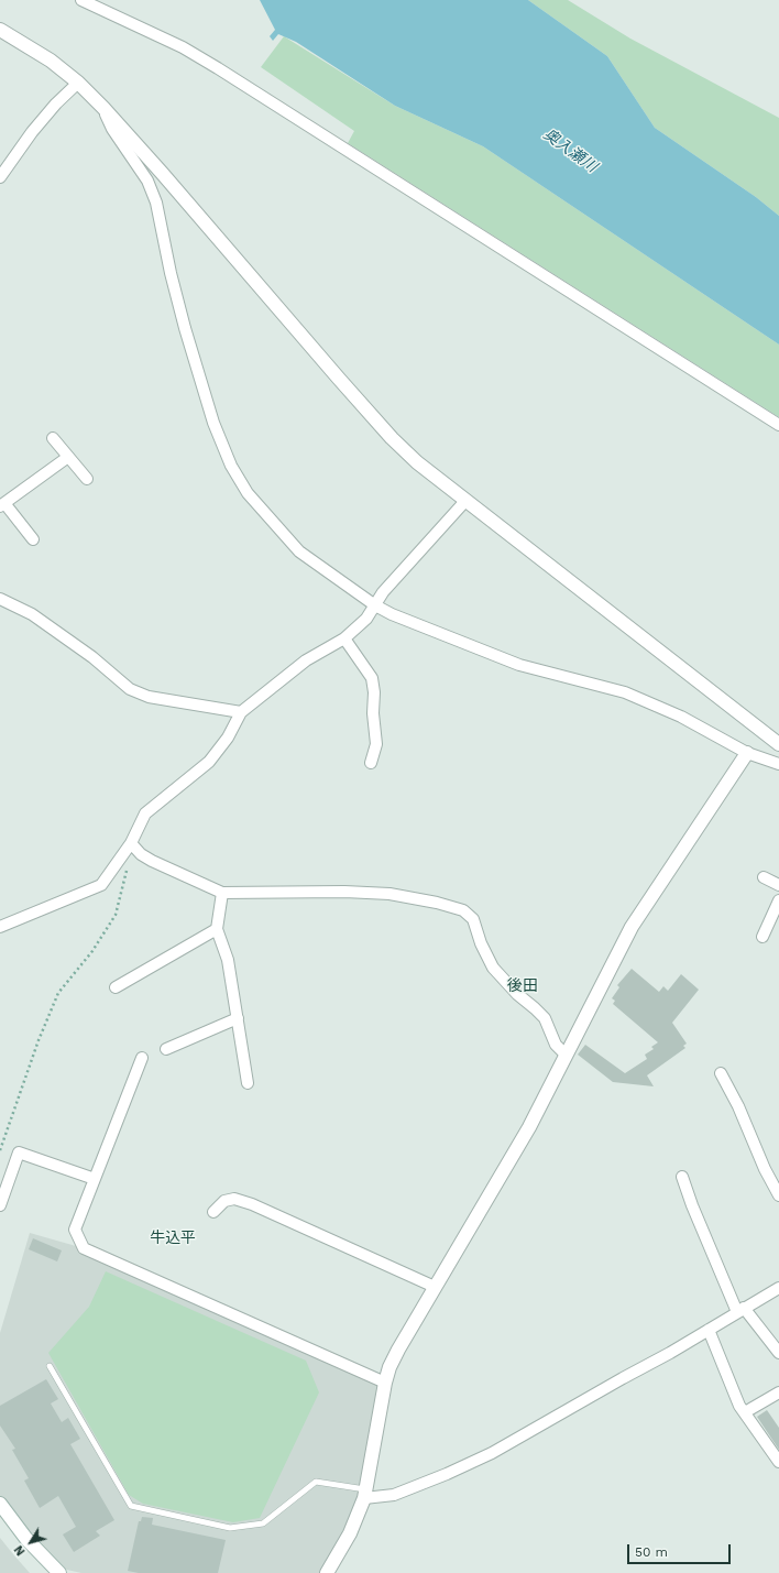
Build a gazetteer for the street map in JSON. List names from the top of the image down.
{
  "districts": ["後田", "牛込平"],
  "water": ["奥入瀬川"],
  "scale_bar": "50 m",
  "north": "bottom left"
}
